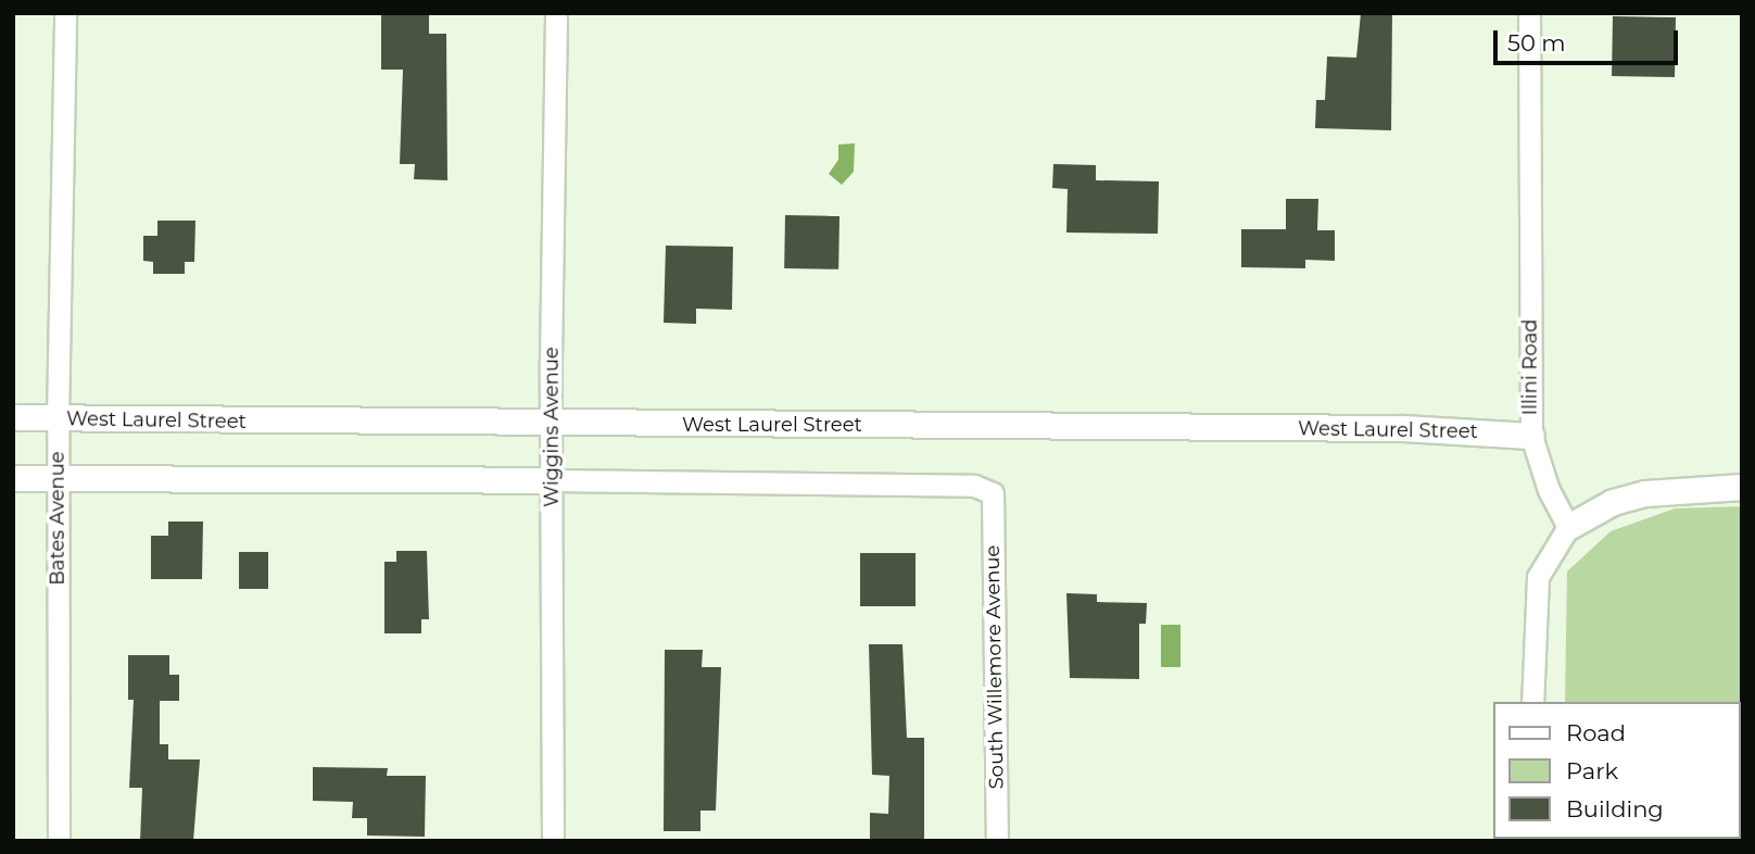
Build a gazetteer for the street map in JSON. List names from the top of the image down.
{
  "streets": {
    "street": [
      "Illini Road",
      "West Laurel Street",
      "Wiggins Avenue",
      "Bates Avenue",
      "South Willemore Avenue"
    ]
  },
  "crossings": [
    ["Illini Road", "West Laurel Street"],
    ["West Laurel Street", "Wiggins Avenue"],
    ["West Laurel Street", "Bates Avenue"],
    ["Wiggins Avenue", "South Willemore Avenue"]
  ],
  "legend": ["Road", "Park", "Building"],
  "scale_bar": "50 m"
}
